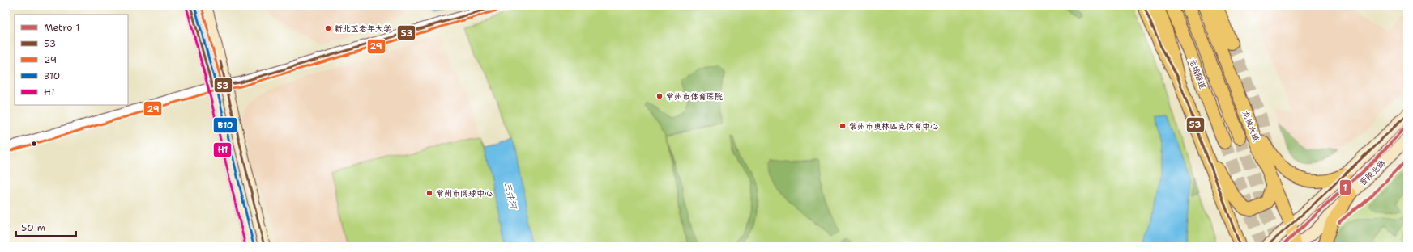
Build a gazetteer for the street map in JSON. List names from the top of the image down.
{
  "streets": {
    "highway": ["龙城隧道"],
    "main road": ["龙城大道", "晋陵北路"]
  },
  "crossings": [
    ["龙城大道", "晋陵北路"]
  ],
  "water": ["三井河"],
  "places": [
    "新北区老年大学",
    "常州市体育医院",
    "常州市奥林匹克体育中心",
    "常州市网球中心"
  ],
  "lines": [
    "transit line 53",
    "transit line B10",
    "transit line 29",
    "transit line H1",
    "metro line 1"
  ],
  "legend": [
    "Metro 1",
    "53",
    "29",
    "B10",
    "H1"
  ],
  "scale_bar": "50 m"
}
